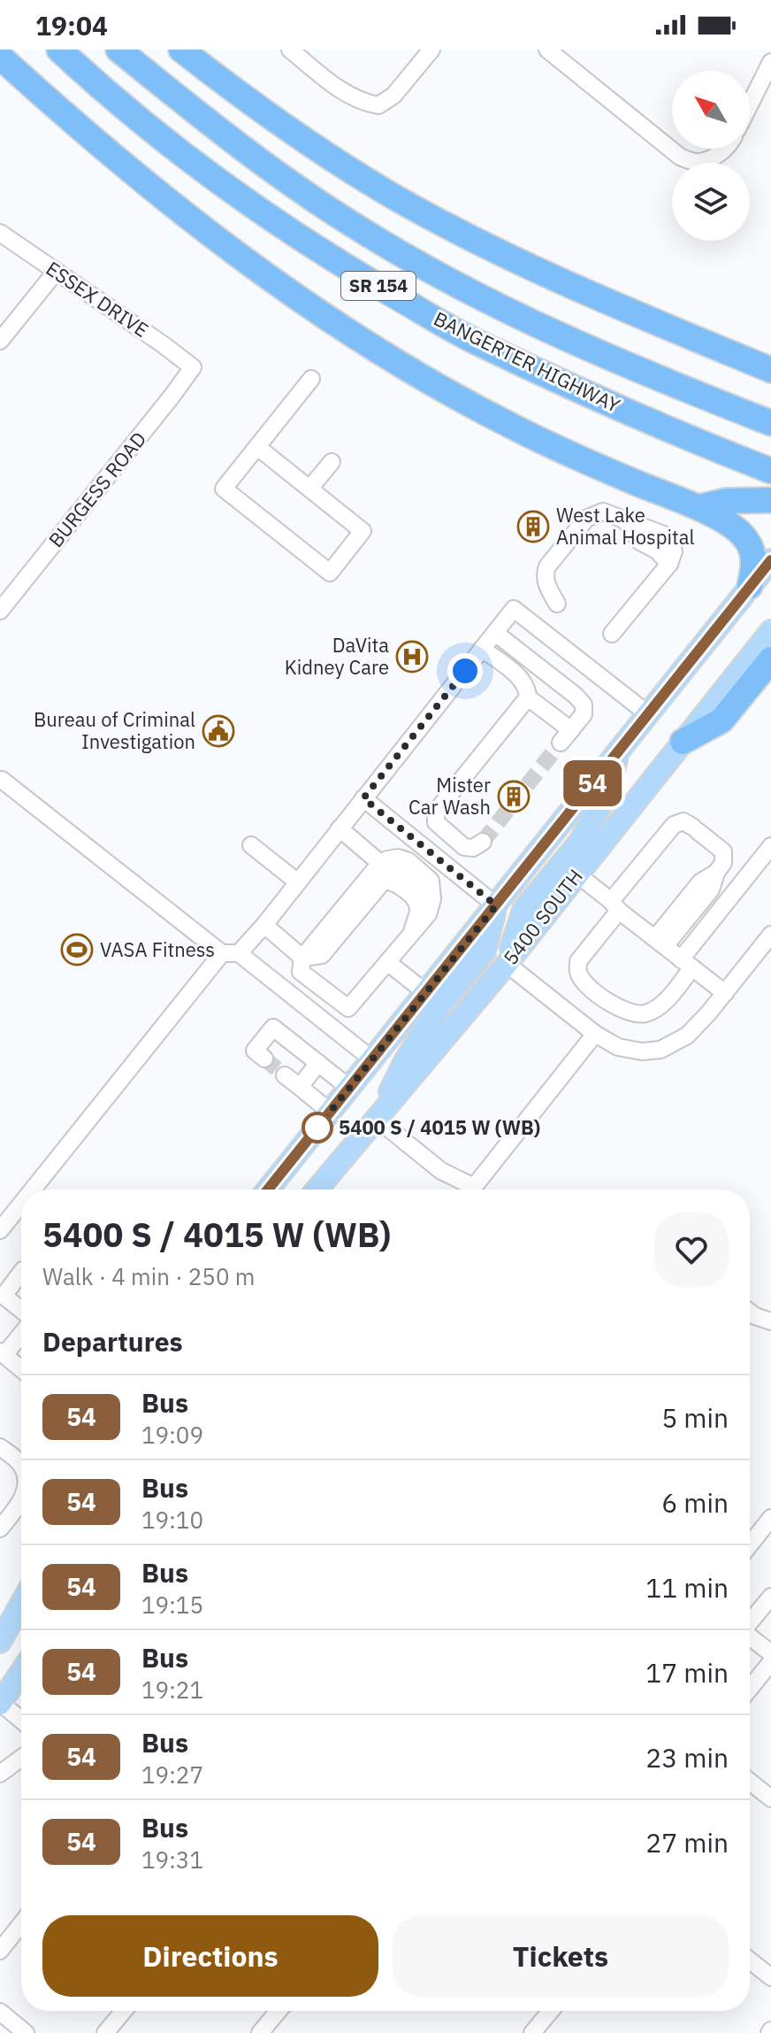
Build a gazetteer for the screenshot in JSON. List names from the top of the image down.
{
  "streets": {
    "highway": ["SR 154", "BANGERTER HIGHWAY"],
    "main road": ["5400 SOUTH"],
    "street": ["ESSEX DRIVE", "BURGESS ROAD"]
  },
  "crossings": [
    ["ESSEX DRIVE", "BURGESS ROAD"]
  ],
  "places": {
    "building": ["West Lake Animal Hospital", "Mister Car Wash"],
    "hospital": ["DaVita Kidney Care"],
    "public building": ["Bureau of Criminal Investigation"],
    "sports": ["VASA Fitness"],
    "other": ["5400 S / 4015 W (WB)"]
  },
  "lines": ["bus line 54"],
  "north": "top left",
  "page": {
    "status": "19:04",
    "on_map": "54",
    "heading": [
      ["5400 S / 4015 W (WB)", "Walk · 4 min · 250 m"],
      "Departures"
    ],
    "list": [
      {
        "mark": "54",
        "name": "Bus",
        "note": "19:09",
        "value": "5 min"
      },
      {
        "mark": "54",
        "name": "Bus",
        "note": "19:10",
        "value": "6 min"
      },
      {
        "mark": "54",
        "name": "Bus",
        "note": "19:15",
        "value": "11 min"
      },
      {
        "mark": "54",
        "name": "Bus",
        "note": "19:21",
        "value": "17 min"
      },
      {
        "mark": "54",
        "name": "Bus",
        "note": "19:27",
        "value": "23 min"
      },
      {
        "mark": "54",
        "name": "Bus",
        "note": "19:31",
        "value": "27 min"
      }
    ],
    "buttons": ["Directions", "Tickets"]
  }
}
